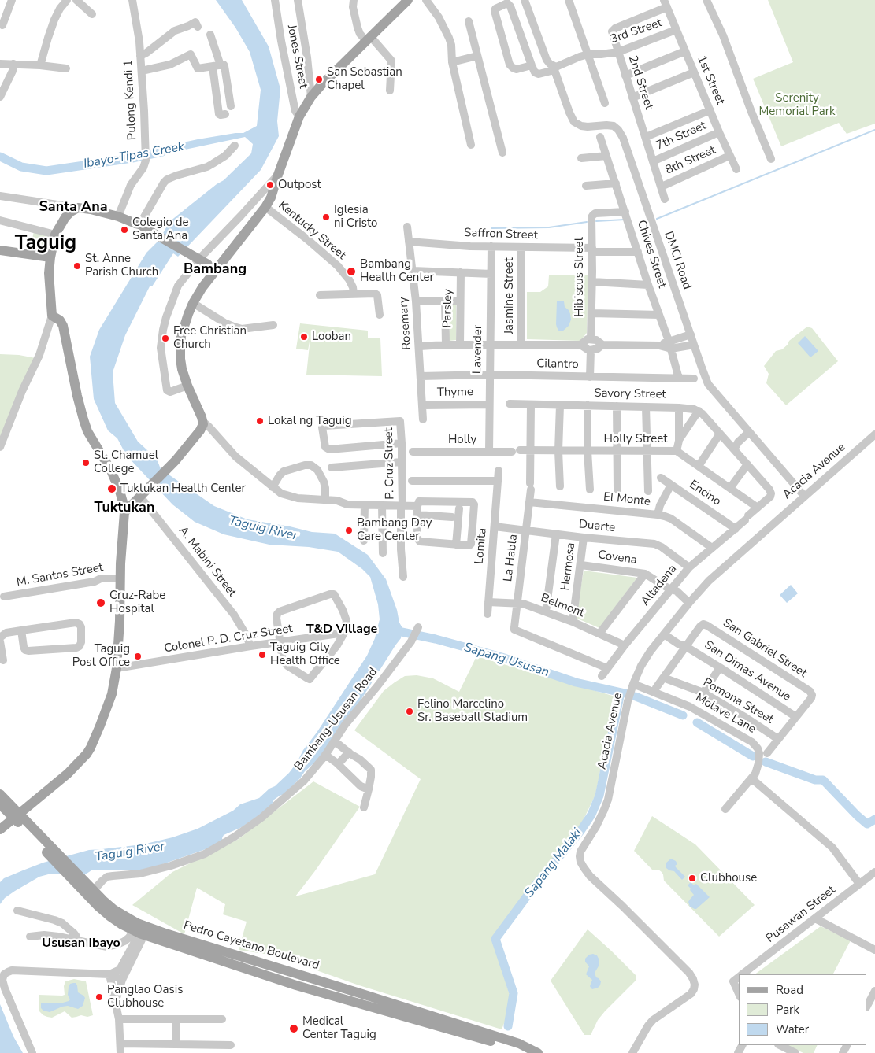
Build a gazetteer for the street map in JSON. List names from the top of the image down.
{
  "streets": {
    "main road": ["Pedro Cayetano Boulevard"],
    "street": [
      "3rd Street",
      "Jones Street",
      "1st Street",
      "2nd Street",
      "Pulong Kendi 1",
      "7th Street",
      "8th Street",
      "Kentucky Street",
      "Saffron Street",
      "Chives Street",
      "DMCI Road",
      "Hibiscus Street",
      "Jasmine Street",
      "Parsley",
      "Rosemary",
      "Lavender",
      "Cilantro",
      "Thyme",
      "Savory Street",
      "Holly Street",
      "Holly",
      "P. Cruz Street",
      "Acacia Avenue",
      "Encino",
      "El Monte",
      "Duarte",
      "Lomita",
      "La Habla",
      "Covena",
      "A. Mabini Street",
      "Hermosa",
      "M. Santos Street",
      "Altadena",
      "Belmont",
      "Colonel P. D. Cruz Street",
      "San Gabriel Street",
      "San Dimas Avenue",
      "Pomona Street",
      "Molave Lane",
      "Bambang-Ususan Road",
      "Pusawan Street"
    ]
  },
  "crossings": [
    ["3rd Street", "1st Street"],
    ["3rd Street", "2nd Street"],
    ["1st Street", "2nd Street"],
    ["1st Street", "7th Street"],
    ["1st Street", "8th Street"],
    ["2nd Street", "7th Street"],
    ["2nd Street", "8th Street"],
    ["Saffron Street", "Chives Street"],
    ["Saffron Street", "Hibiscus Street"],
    ["Saffron Street", "Jasmine Street"],
    ["Saffron Street", "Rosemary"],
    ["Saffron Street", "Lavender"],
    ["Chives Street", "Hibiscus Street"],
    ["Chives Street", "Cilantro"],
    ["DMCI Road", "Acacia Avenue"],
    ["Rosemary", "Cilantro"],
    ["Rosemary", "Thyme"],
    ["Lavender", "Cilantro"],
    ["Lavender", "Thyme"],
    ["Lavender", "Holly"],
    ["Savory Street", "La Habla"],
    ["Holly Street", "Holly"],
    ["Holly Street", "La Habla"],
    ["Holly Street", "Altadena"],
    ["Acacia Avenue", "Covena"],
    ["Acacia Avenue", "San Dimas Avenue"],
    ["Acacia Avenue", "Molave Lane"],
    ["Encino", "Altadena"],
    ["El Monte", "La Habla"],
    ["El Monte", "Altadena"],
    ["Duarte", "Lomita"],
    ["Duarte", "La Habla"],
    ["Duarte", "Hermosa"],
    ["Duarte", "Altadena"],
    ["Lomita", "Belmont"],
    ["La Habla", "Altadena"],
    ["La Habla", "Belmont"],
    ["Covena", "Hermosa"],
    ["Covena", "Altadena"],
    ["A. Mabini Street", "Colonel P. D. Cruz Street"],
    ["Hermosa", "Belmont"],
    ["Altadena", "Belmont"],
    ["San Gabriel Street", "San Dimas Avenue"],
    ["Bambang-Ususan Road", "Pedro Cayetano Boulevard"]
  ],
  "districts": [
    "Santa Ana",
    "Taguig",
    "Bambang",
    "Tuktukan",
    "T&D Village",
    "Ususan Ibayo"
  ],
  "water": [
    "Ibayo-Tipas Creek",
    "Taguig River",
    "Sapang Ususan",
    "Sapang Malaki"
  ],
  "parks": ["Serenity Memorial Park"],
  "places": [
    "San Sebastian Chapel",
    "Outpost",
    "Iglesia ni Cristo",
    "Colegio de Santa Ana",
    "St. Anne Parish Church",
    "Bambang Health Center",
    "Looban",
    "Free Christian Church",
    "Lokal ng Taguig",
    "St. Chamuel College",
    "Tuktukan Health Center",
    "Bambang Day Care Center",
    "Cruz-Rabe Hospital",
    "Taguig City Health Office",
    "Taguig Post Office",
    "Felino Marcelino Sr. Baseball Stadium",
    "Clubhouse",
    "Panglao Oasis Clubhouse",
    "Medical Center Taguig"
  ],
  "legend": ["Road", "Park", "Water"]
}
